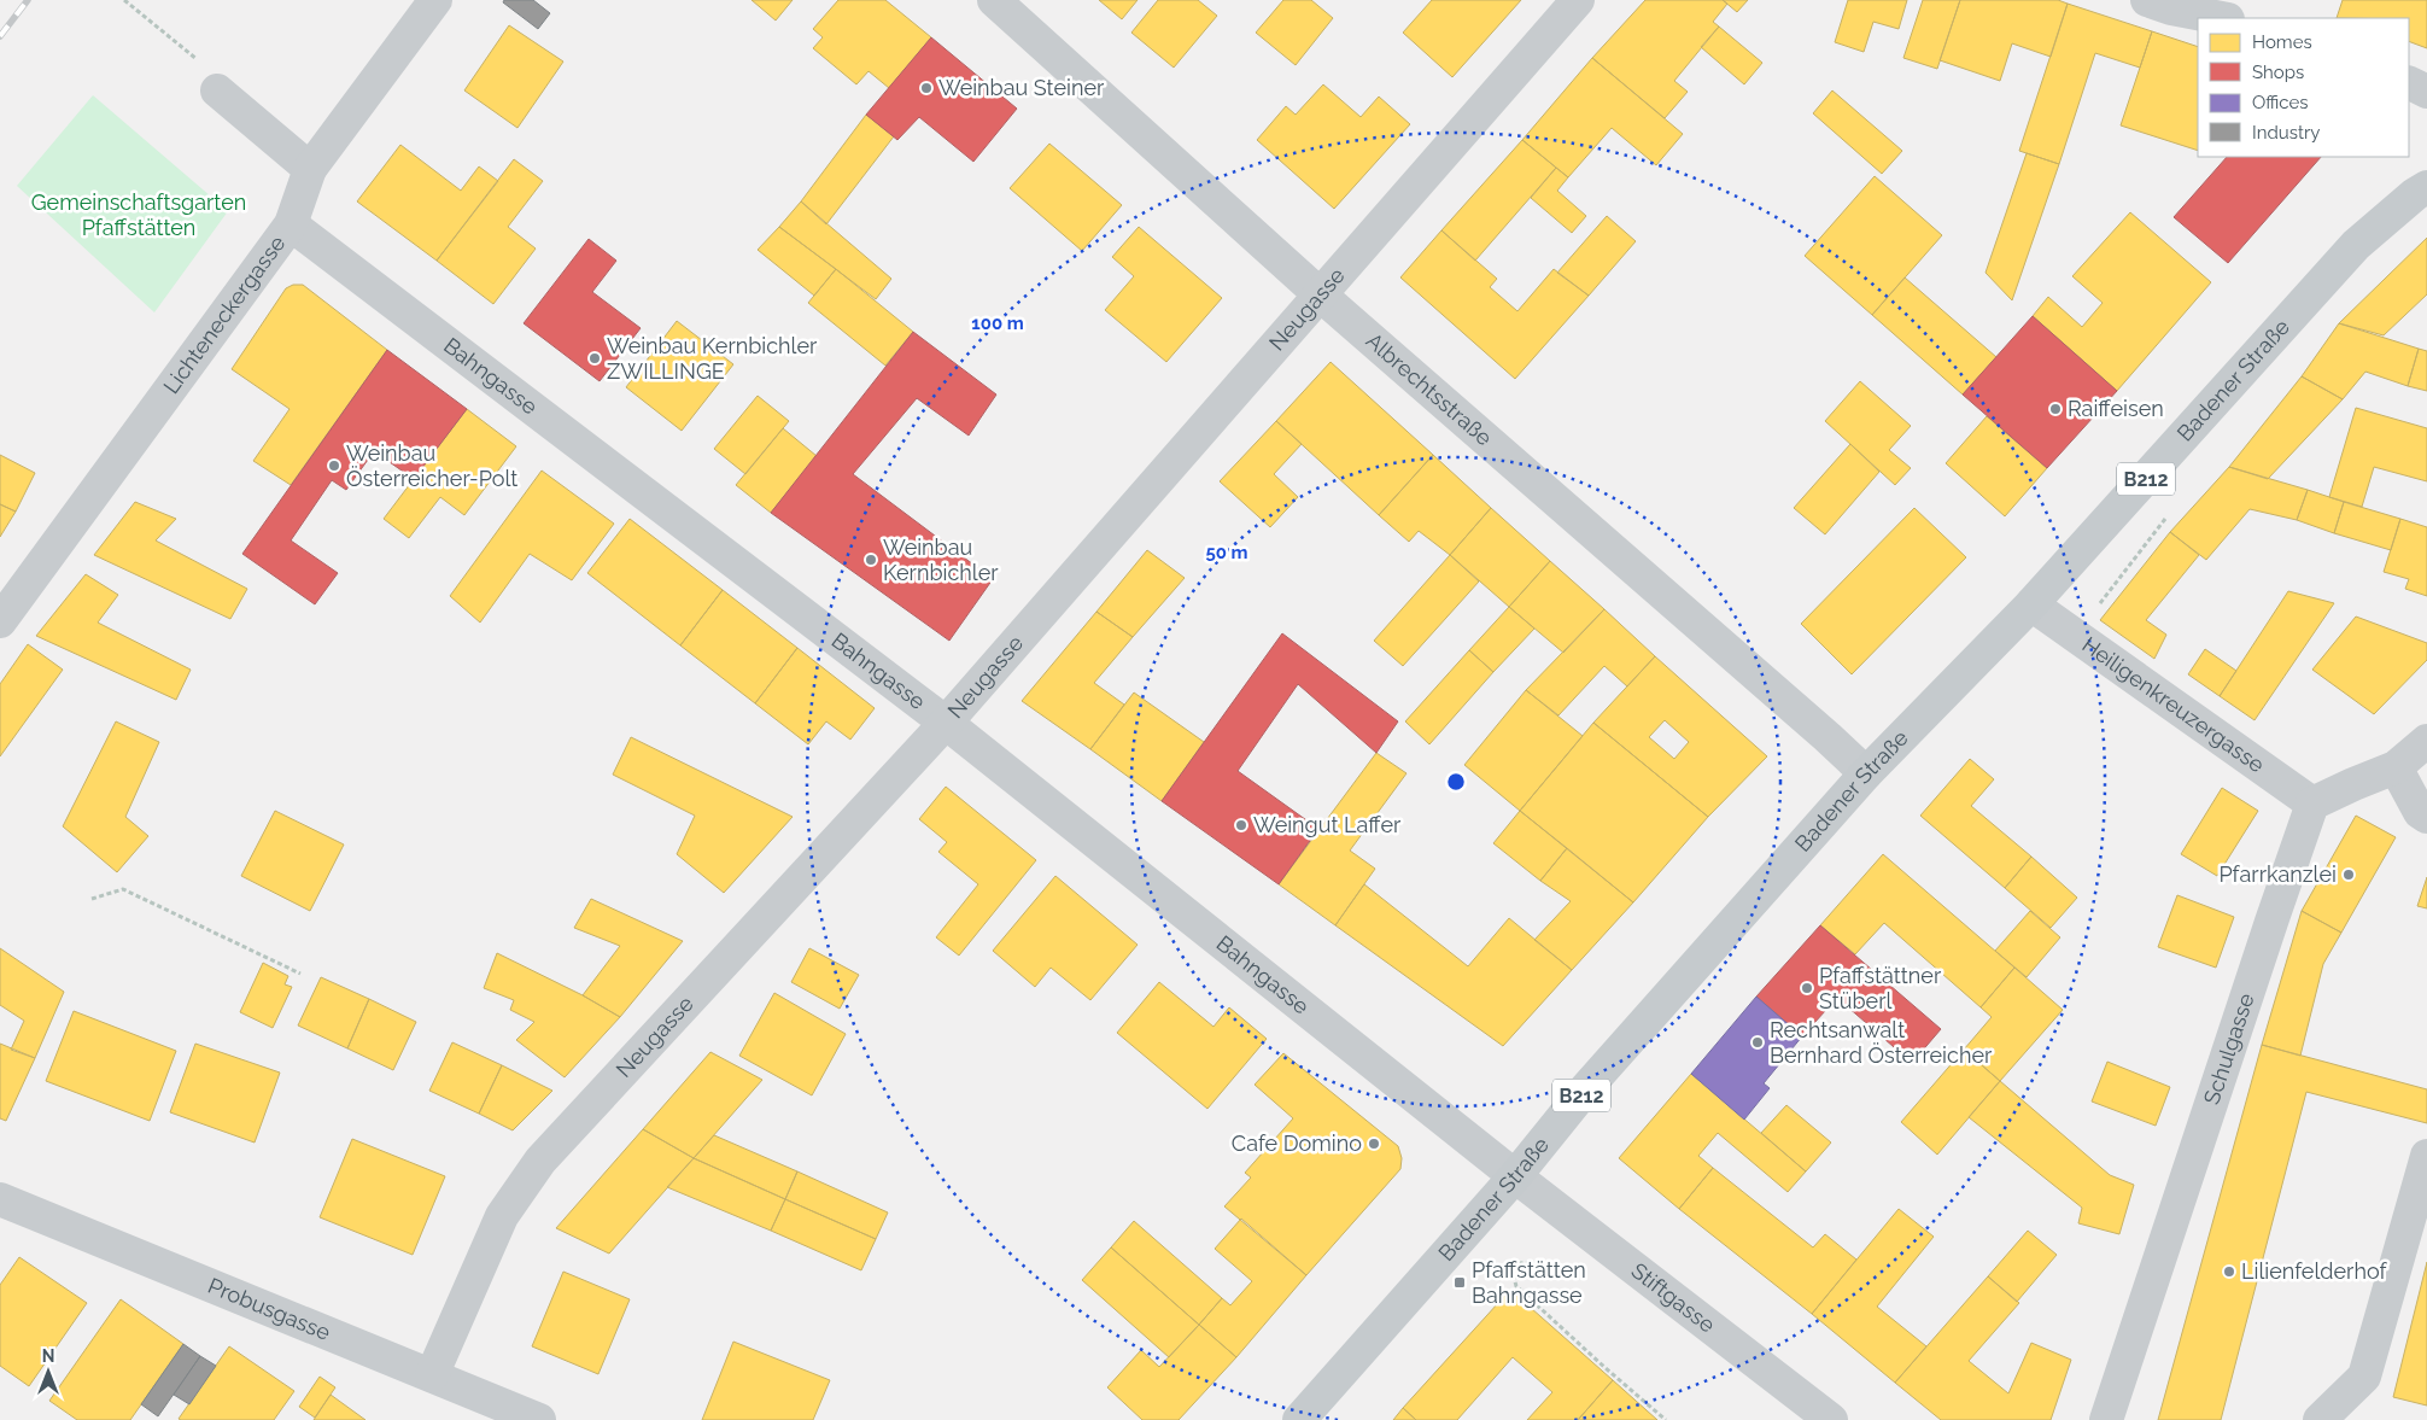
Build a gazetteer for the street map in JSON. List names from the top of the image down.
{
  "streets": {
    "main road": ["Badener Straße", "B212"],
    "street": [
      "Neugasse",
      "Lichteneckergasse",
      "Bahngasse",
      "Albrechtsstraße",
      "Heiligenkreuzergasse",
      "Schulgasse",
      "Stiftgasse",
      "Probusgasse"
    ]
  },
  "crossings": [
    ["Neugasse", "Bahngasse"],
    ["Neugasse", "Albrechtsstraße"],
    ["Neugasse", "Probusgasse"],
    ["Lichteneckergasse", "Bahngasse"],
    ["Bahngasse", "Badener Straße"],
    ["Bahngasse", "Stiftgasse"],
    ["Badener Straße", "Albrechtsstraße"],
    ["Badener Straße", "Heiligenkreuzergasse"],
    ["Badener Straße", "Stiftgasse"],
    ["Heiligenkreuzergasse", "Schulgasse"]
  ],
  "parks": ["Gemeinschaftsgarten Pfaffstätten"],
  "places": {
    "other": [
      "Weinbau Steiner",
      "Weinbau Kernbichler ZWILLINGE",
      "Raiffeisen",
      "Weinbau Österreicher-Polt",
      "Weinbau Kernbichler",
      "Weingut Laffer",
      "Pfarrkanzlei",
      "Pfaffstättner Stüberl",
      "Rechtsanwalt Bernhard Österreicher",
      "Cafe Domino",
      "Lilienfelderhof"
    ],
    "transit": ["Pfaffstätten Bahngasse"]
  },
  "legend": [
    "Homes",
    "Shops",
    "Offices",
    "Industry"
  ],
  "north": "top",
  "rings": ["100 m", "50 m"]
}
